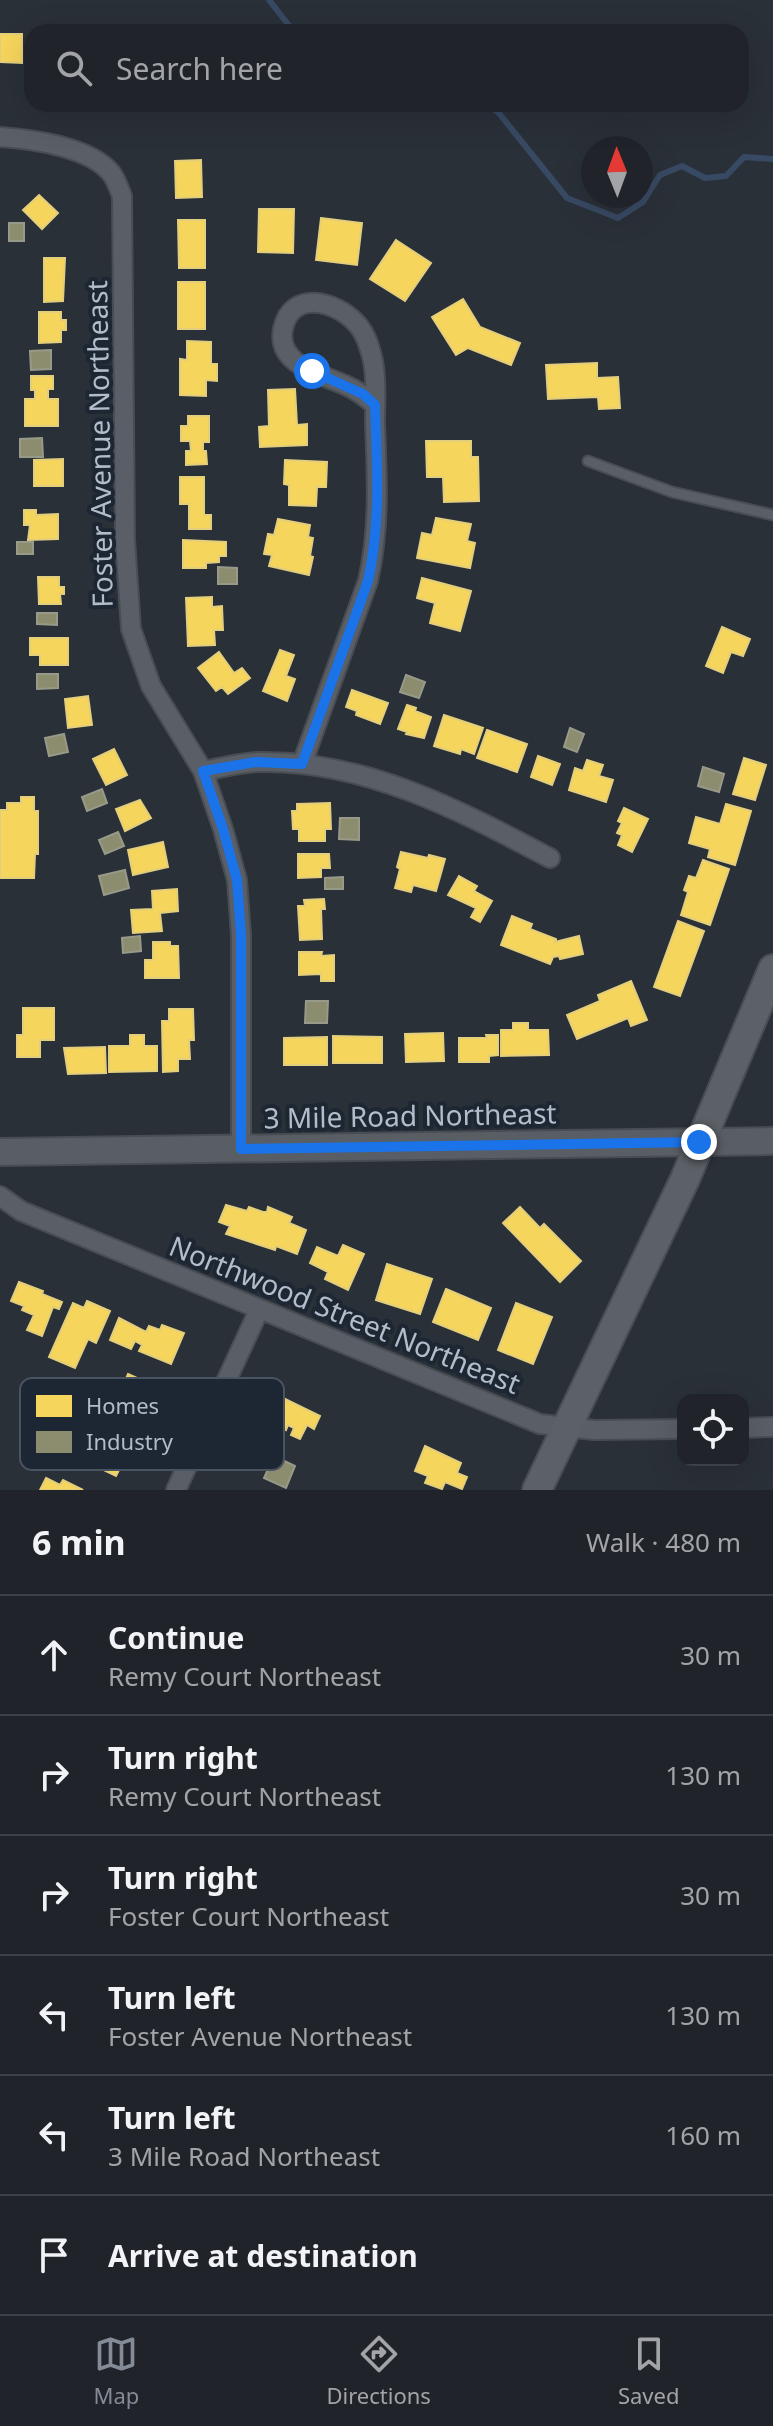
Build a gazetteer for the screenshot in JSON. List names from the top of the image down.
{
  "streets": {
    "main road": ["3 Mile Road Northeast"],
    "street": ["Foster Avenue Northeast", "Northwood Street Northeast"]
  },
  "crossings": [
    ["Foster Avenue Northeast", "3 Mile Road Northeast"]
  ],
  "legend": ["Homes", "Industry"],
  "north": "top",
  "page": {
    "search": "Search here",
    "heading": ["6 min", "Walk · 480 m"],
    "list": [
      ["Continue", "Remy Court Northeast", "30 m"],
      ["Turn right", "Remy Court Northeast", "130 m"],
      ["Turn right", "Foster Court Northeast", "30 m"],
      ["Turn left", "Foster Avenue Northeast", "130 m"],
      ["Turn left", "3 Mile Road Northeast", "160 m"],
      "Arrive at destination"
    ],
    "nav": ["Map", "Directions", "Saved"]
  }
}
